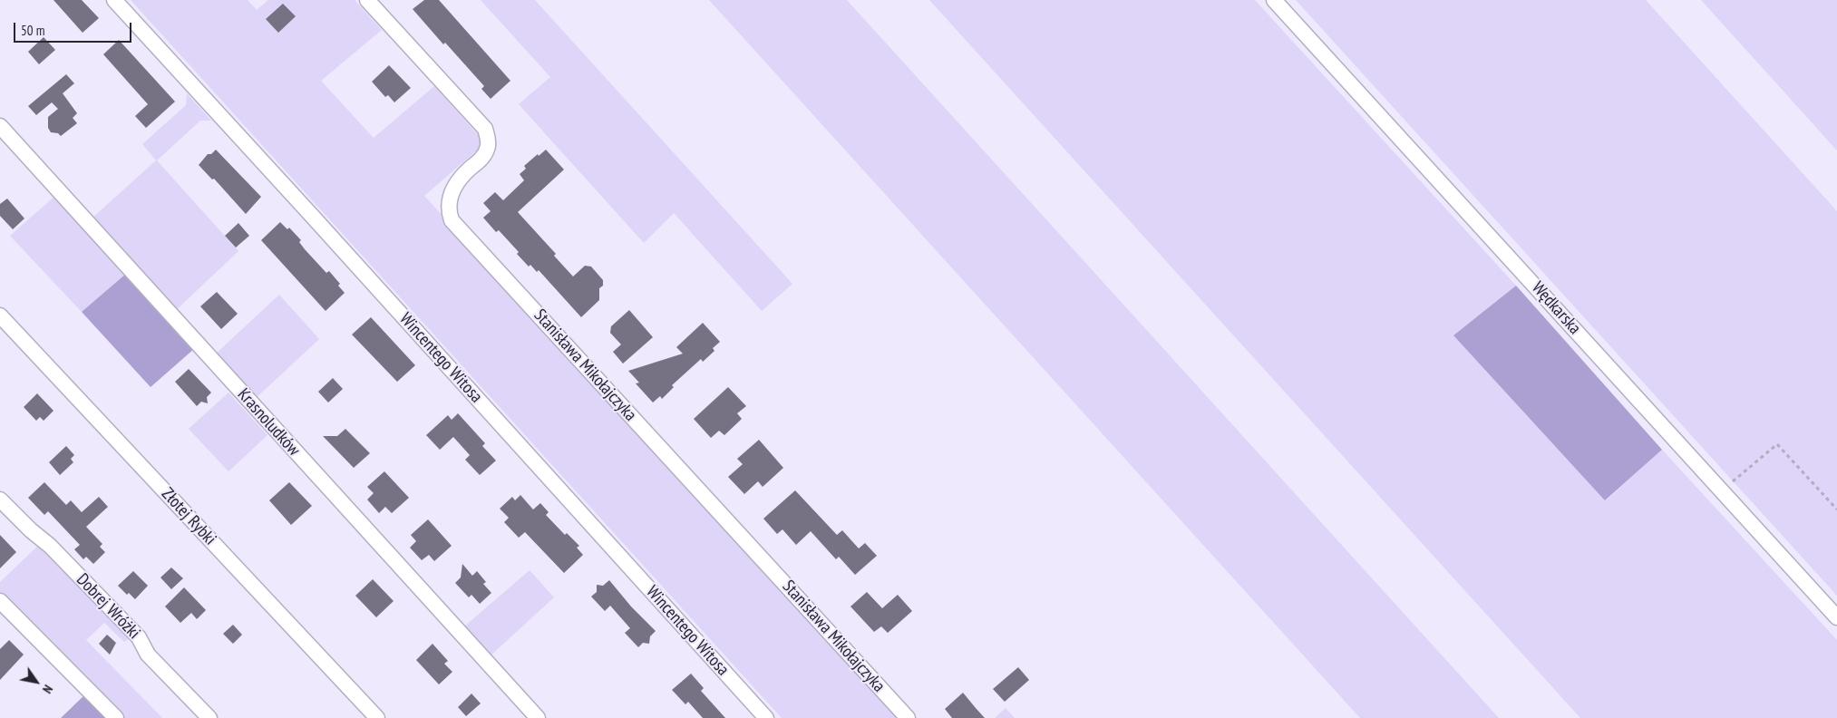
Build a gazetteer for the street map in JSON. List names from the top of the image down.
{
  "streets": {
    "street": [
      "Wędkarska",
      "Wincentego Witosa",
      "Stanisława Mikołajczyka",
      "Krasnoludków",
      "Złotej Rybki",
      "Dobrej Wróżki"
    ]
  },
  "scale_bar": "50 m",
  "north": "bottom right"
}
